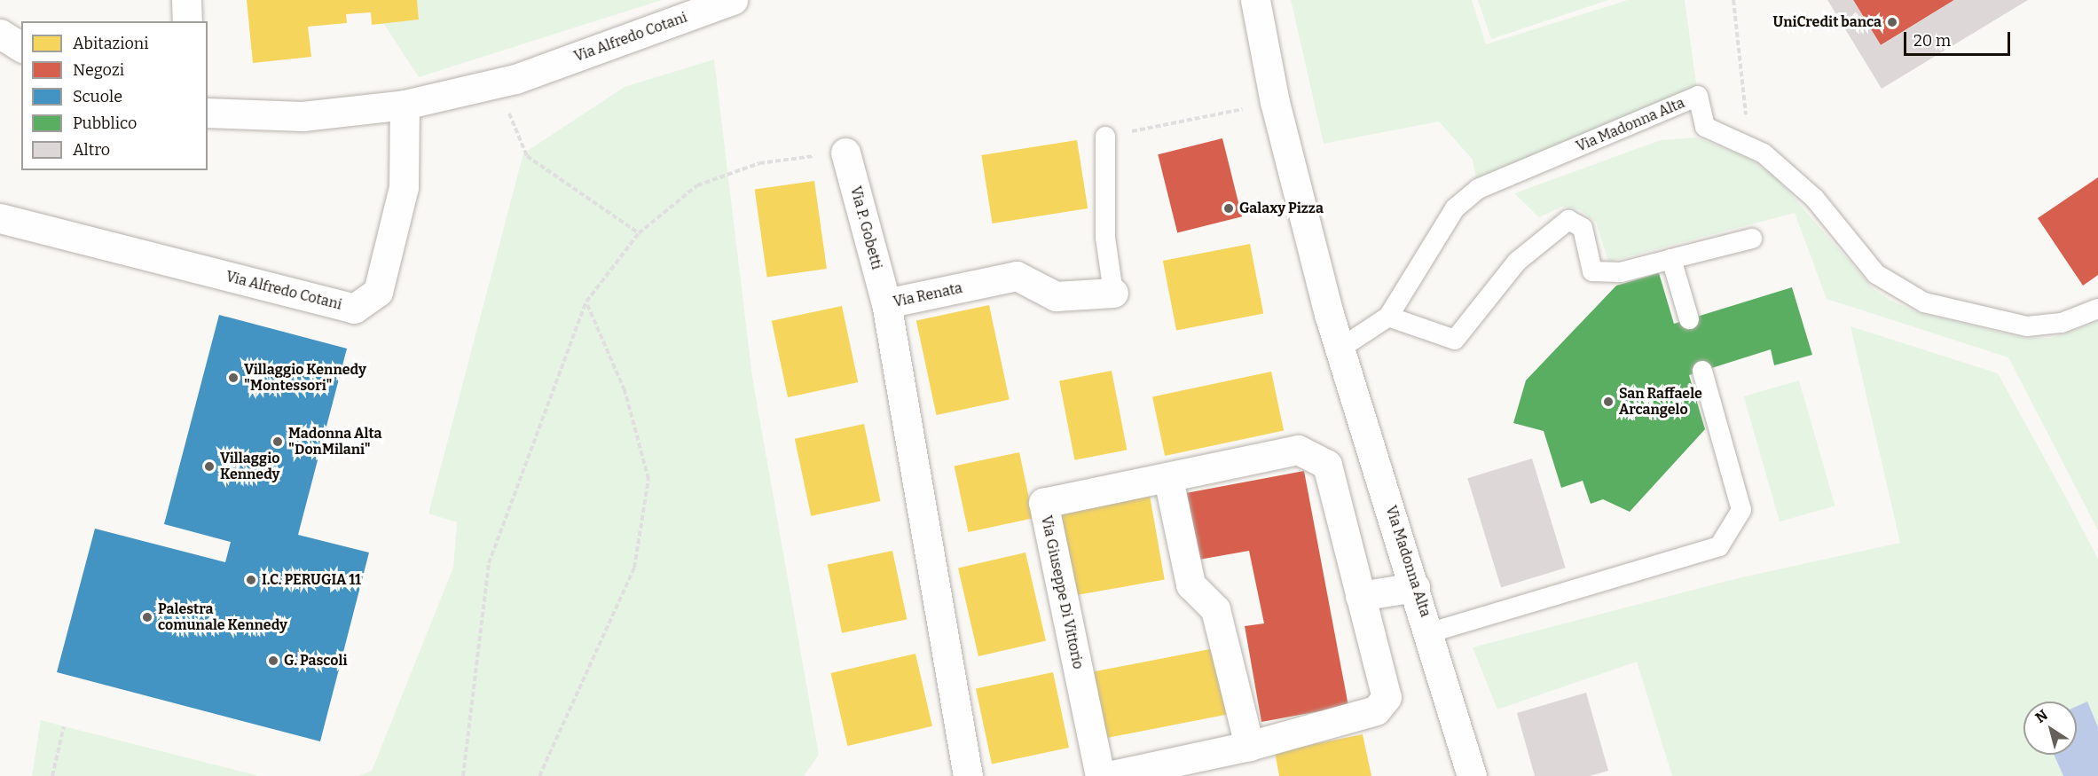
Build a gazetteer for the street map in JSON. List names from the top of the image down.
{
  "streets": {
    "street": [
      "Via Alfredo Cotani",
      "Via Madonna Alta",
      "Via P. Gobetti",
      "Via Renata",
      "Via Giuseppe Di Vittorio"
    ]
  },
  "crossings": [
    ["Via P. Gobetti", "Via Renata"]
  ],
  "places": [
    "UniCredit banca",
    "Galaxy Pizza",
    "Villaggio Kennedy \"Montessori\"",
    "San Raffaele Arcangelo",
    "Madonna Alta \"DonMilani\"",
    "Villaggio Kennedy",
    "I.C. PERUGIA 11",
    "Palestra comunale Kennedy",
    "G. Pascoli"
  ],
  "legend": [
    "Abitazioni",
    "Negozi",
    "Scuole",
    "Pubblico",
    "Altro"
  ],
  "scale_bar": "20 m",
  "north": "top left"
}
